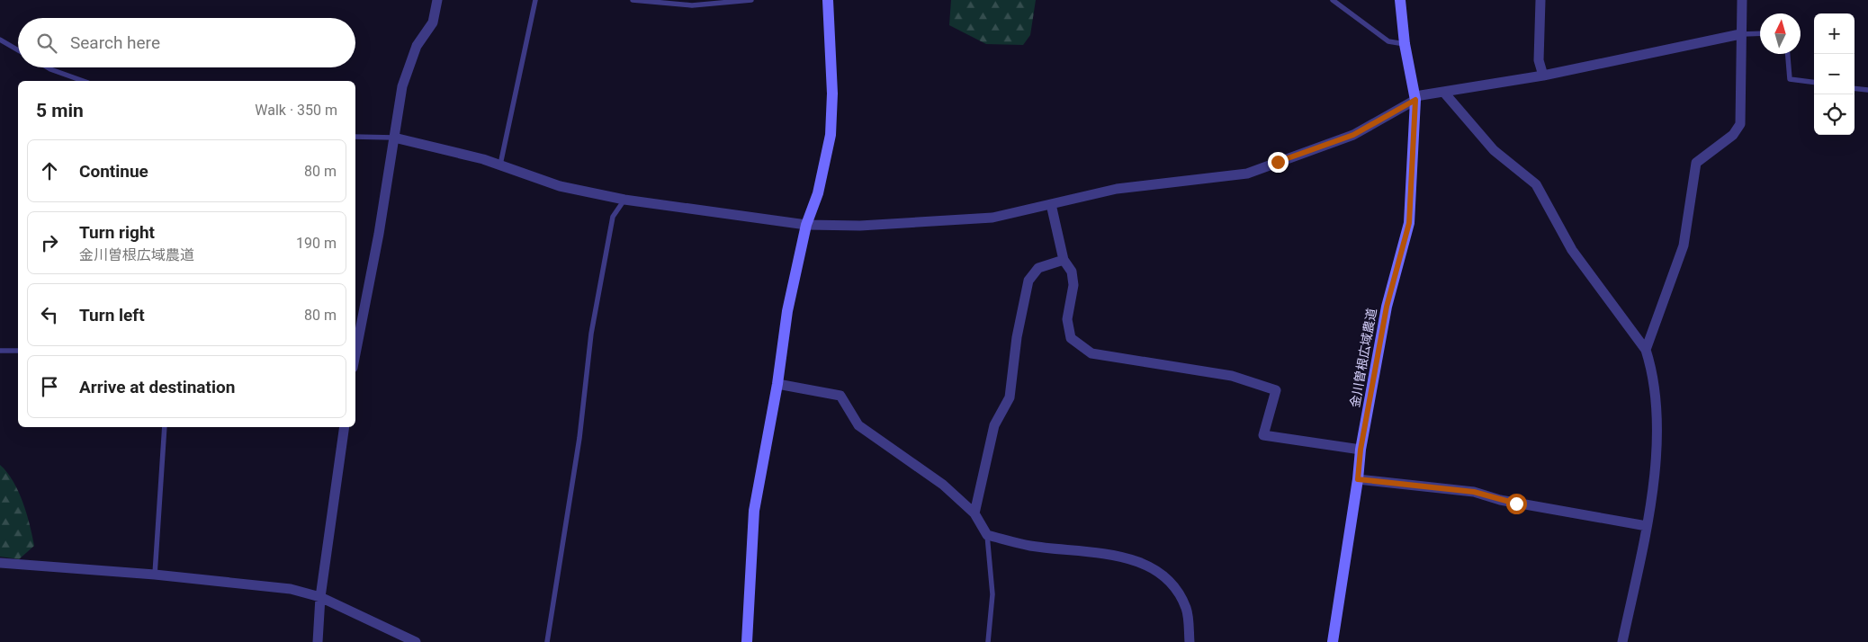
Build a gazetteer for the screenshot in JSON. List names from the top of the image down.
{
  "streets": {
    "street": ["金川曽根広域農道"]
  },
  "north": "top",
  "page": {
    "map_buttons": ["+", "−"],
    "search": "Search here",
    "heading": ["5 min", "Walk · 350 m"],
    "list": [
      ["Continue", "80 m"],
      ["Turn right", "金川曽根広域農道", "190 m"],
      ["Turn left", "80 m"],
      "Arrive at destination"
    ]
  }
}
